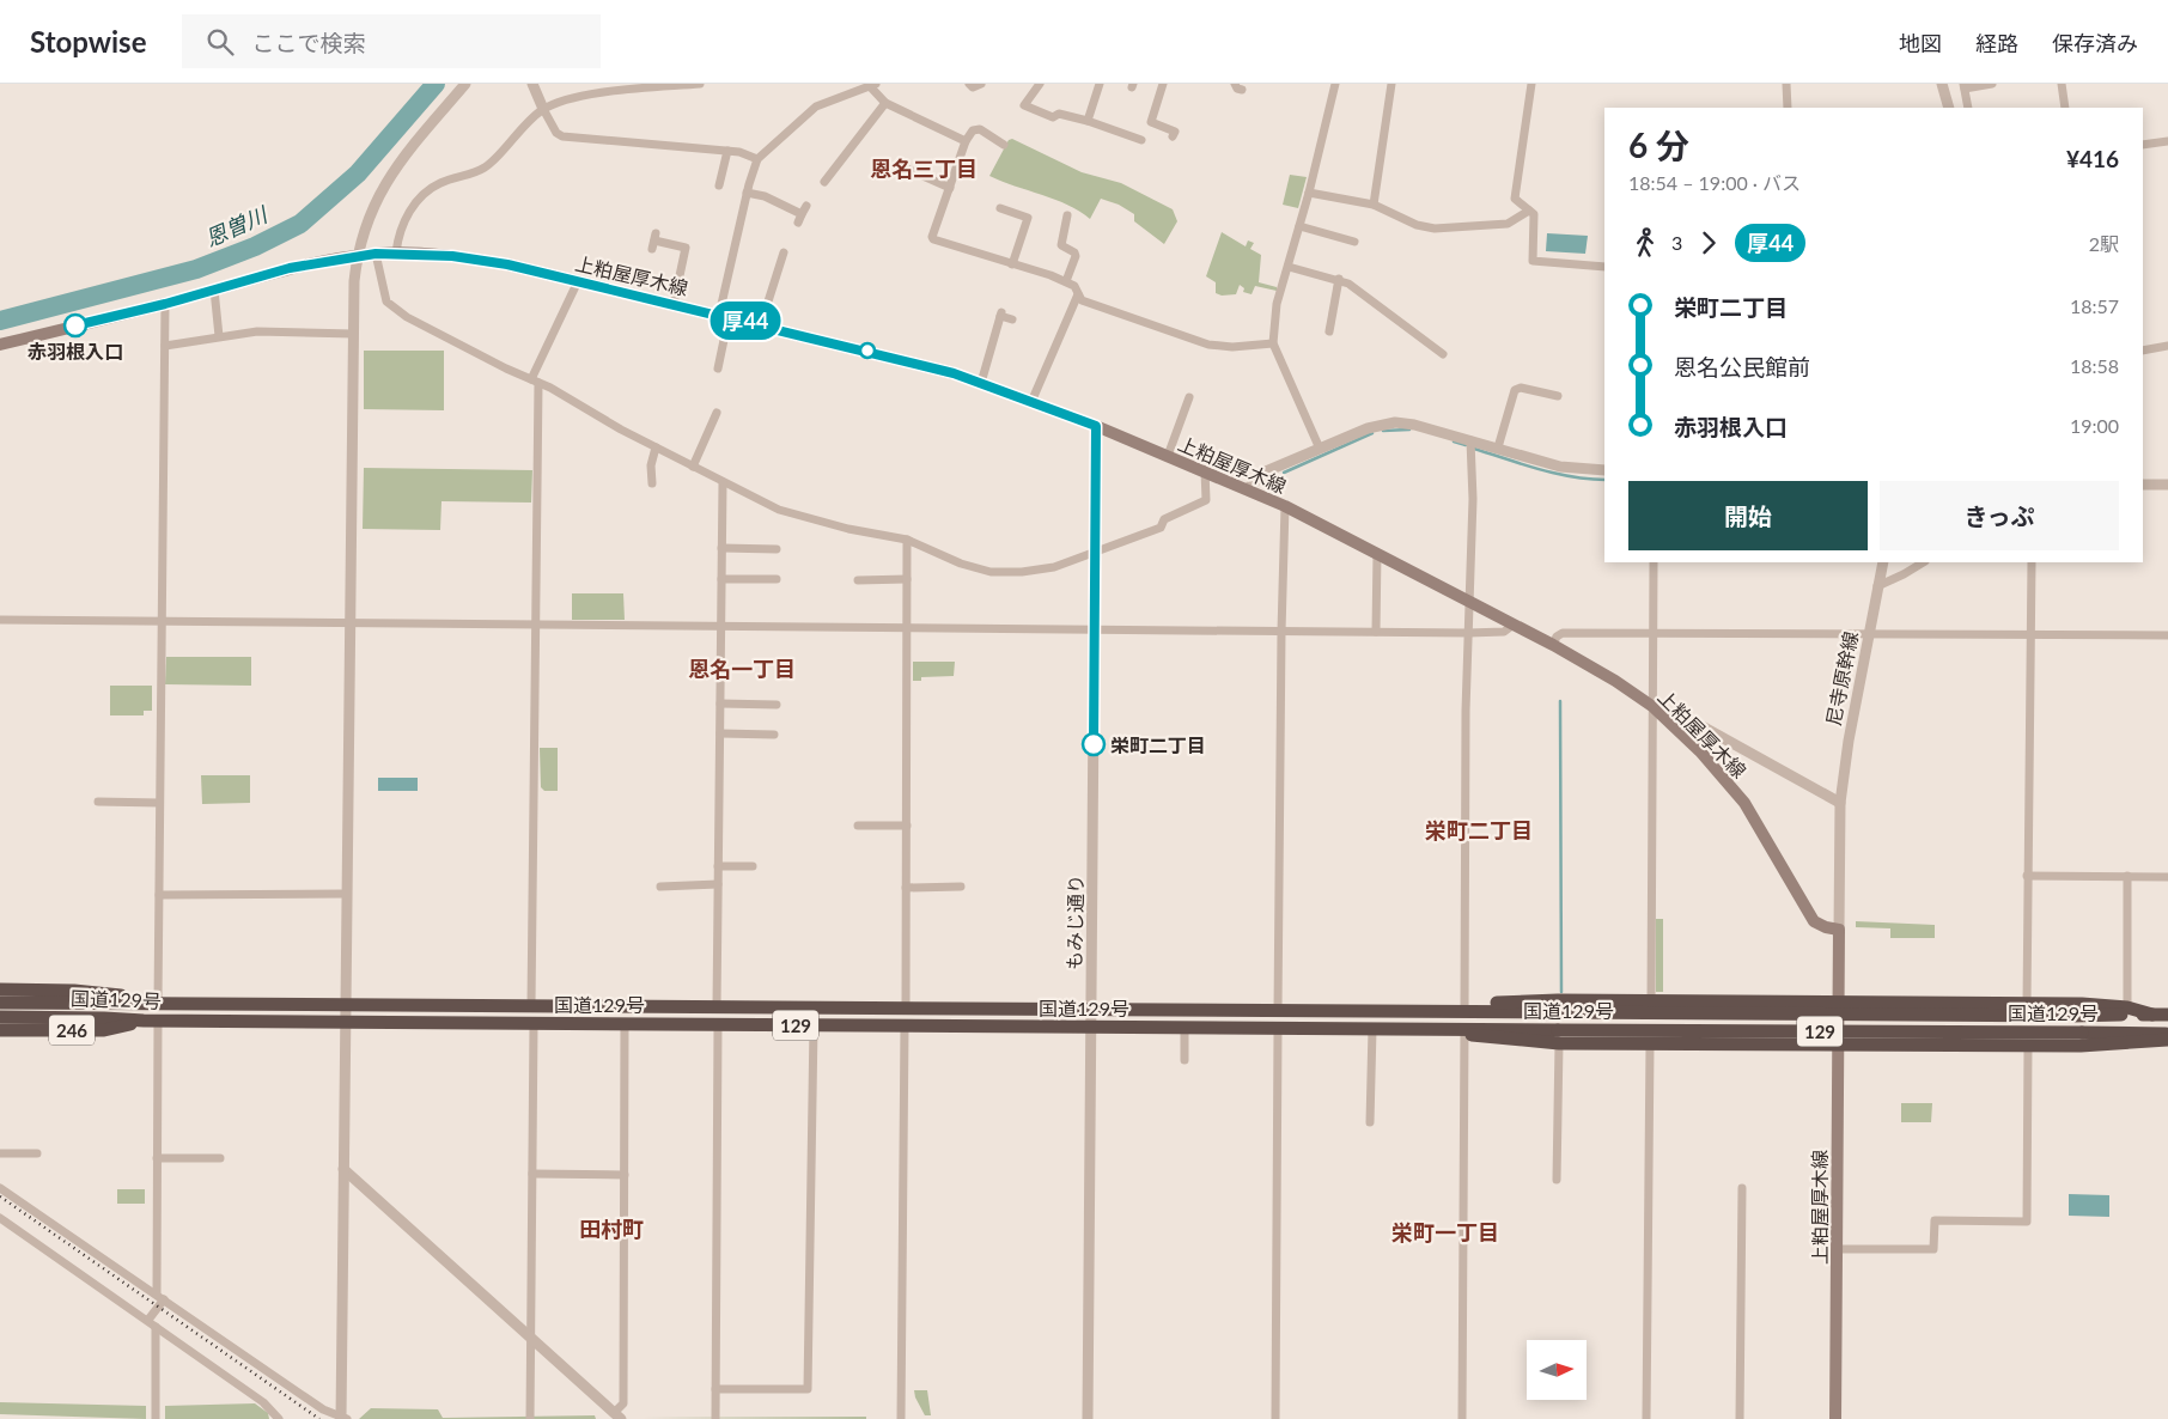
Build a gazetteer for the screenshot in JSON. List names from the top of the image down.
{
  "streets": {
    "highway": ["国道129号", "129", "246"],
    "main road": ["上粕屋厚木線"],
    "street": ["尼寺原幹線", "もみじ通り"]
  },
  "crossings": [
    ["上粕屋厚木線", "尼寺原幹線"],
    ["上粕屋厚木線", "もみじ通り"],
    ["上粕屋厚木線", "129"],
    ["もみじ通り", "国道129号"],
    ["国道129号", "129"],
    ["国道129号", "246"]
  ],
  "districts": [
    "恩名三丁目",
    "恩名一丁目",
    "栄町二丁目",
    "田村町",
    "栄町一丁目"
  ],
  "water": ["恩曽川"],
  "places": ["赤羽根入口", "栄町二丁目"],
  "lines": ["bus line 厚44"],
  "north": "right",
  "page": {
    "header": "Stopwise",
    "search": "ここで検索",
    "nav": ["地図", "経路", "保存済み"],
    "on_map": "厚44",
    "heading": ["6 分", "18:54 – 19:00 · バス", "¥416"],
    "legs": ["3", "厚44", "2駅"],
    "list": [
      {
        "name": "栄町二丁目",
        "value": "18:57"
      },
      {
        "name": "恩名公民館前",
        "value": "18:58"
      },
      {
        "name": "赤羽根入口",
        "value": "19:00"
      }
    ],
    "buttons": ["開始", "きっぷ"]
  }
}
